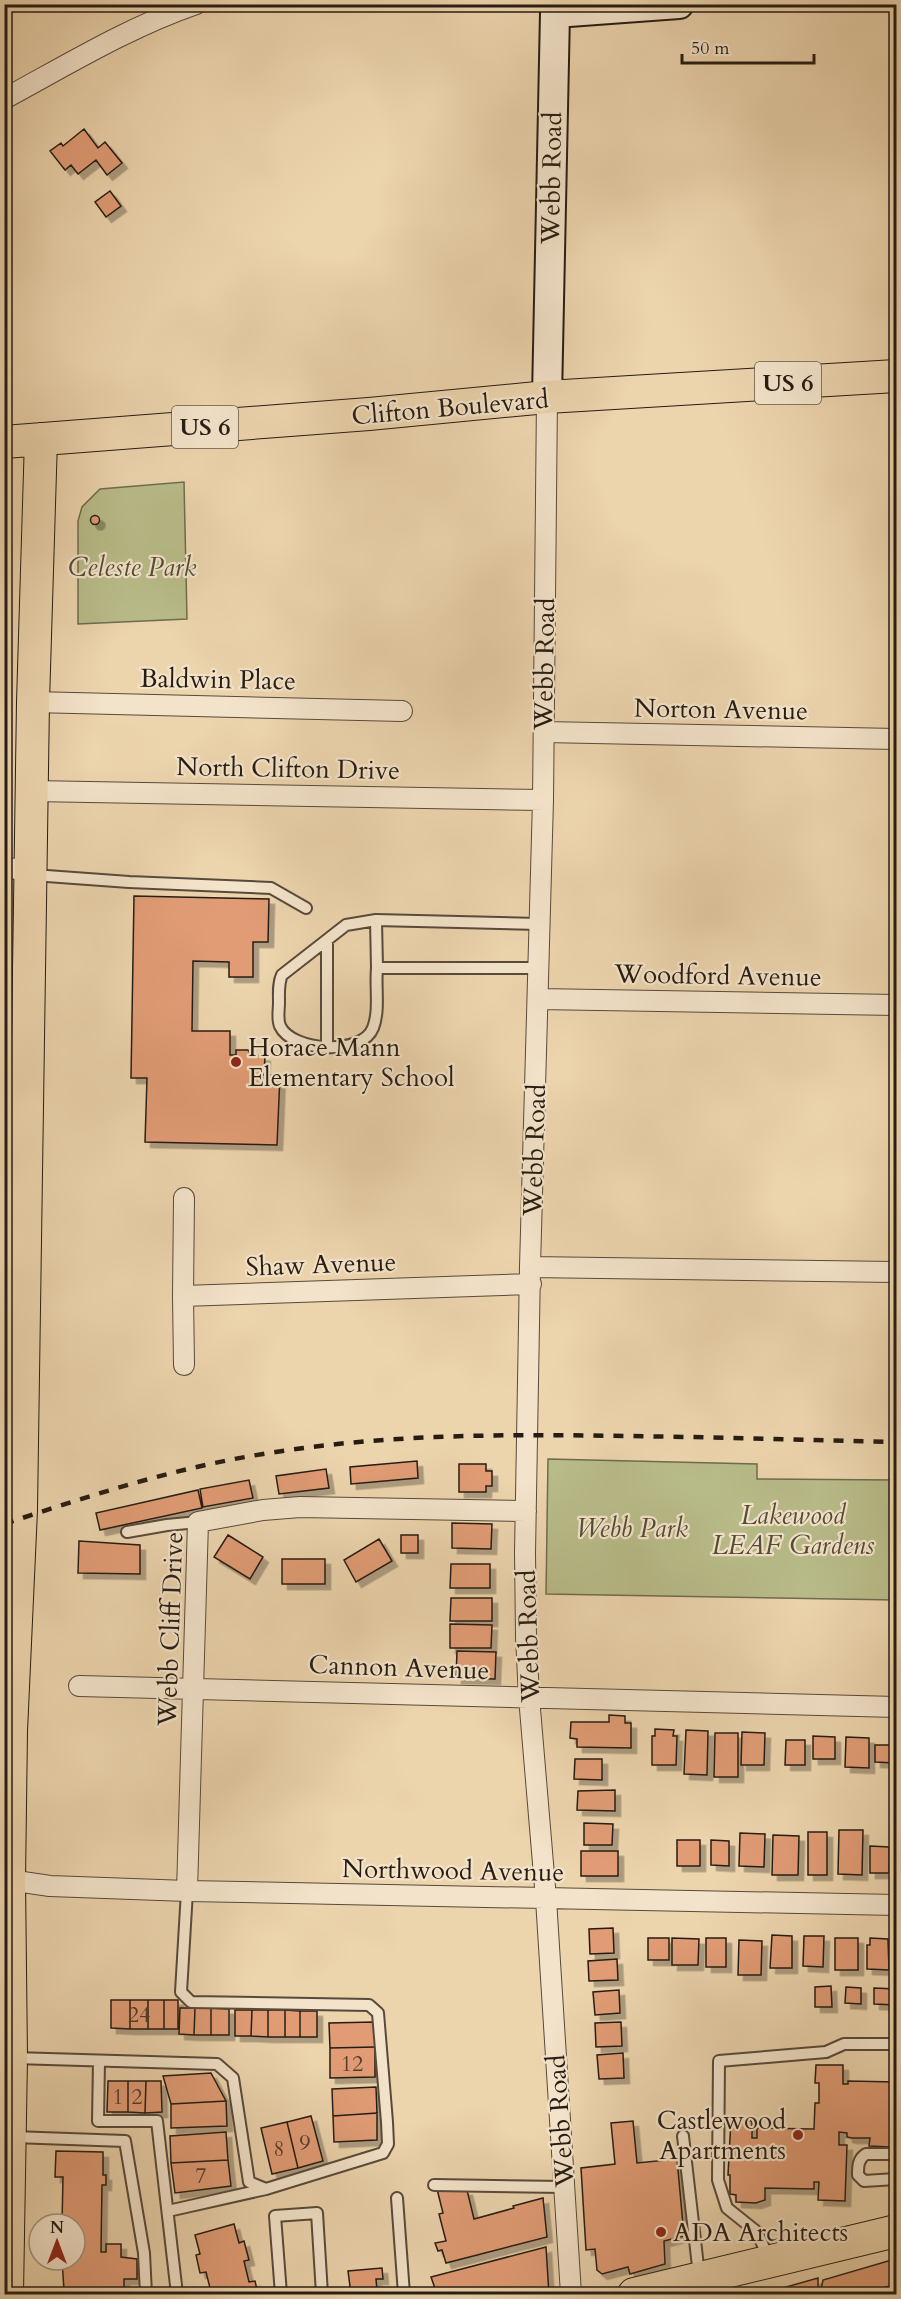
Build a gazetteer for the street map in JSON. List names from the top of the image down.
{
  "streets": {
    "main road": ["US 6", "Clifton Boulevard"],
    "street": [
      "Webb Road",
      "Baldwin Place",
      "Norton Avenue",
      "North Clifton Drive",
      "Woodford Avenue",
      "Shaw Avenue",
      "Webb Cliff Drive",
      "Cannon Avenue",
      "Northwood Avenue"
    ]
  },
  "crossings": [
    ["Webb Road", "Clifton Boulevard"],
    ["Webb Road", "Norton Avenue"],
    ["Webb Road", "North Clifton Drive"],
    ["Webb Road", "Woodford Avenue"],
    ["Webb Road", "Shaw Avenue"],
    ["Webb Road", "Webb Cliff Drive"],
    ["Webb Road", "Cannon Avenue"],
    ["Webb Road", "Northwood Avenue"],
    ["Webb Cliff Drive", "Cannon Avenue"],
    ["Webb Cliff Drive", "Northwood Avenue"]
  ],
  "parks": ["Celeste Park", "Lakewood LEAF Gardens", "Webb Park"],
  "places": ["Horace Mann Elementary School", "Castlewood Apartments", "ADA Architects"],
  "house_numbers": [
    "24",
    "12",
    "1",
    "2",
    "9",
    "8",
    "7"
  ],
  "scale_bar": "50 m",
  "north": "top"
}
